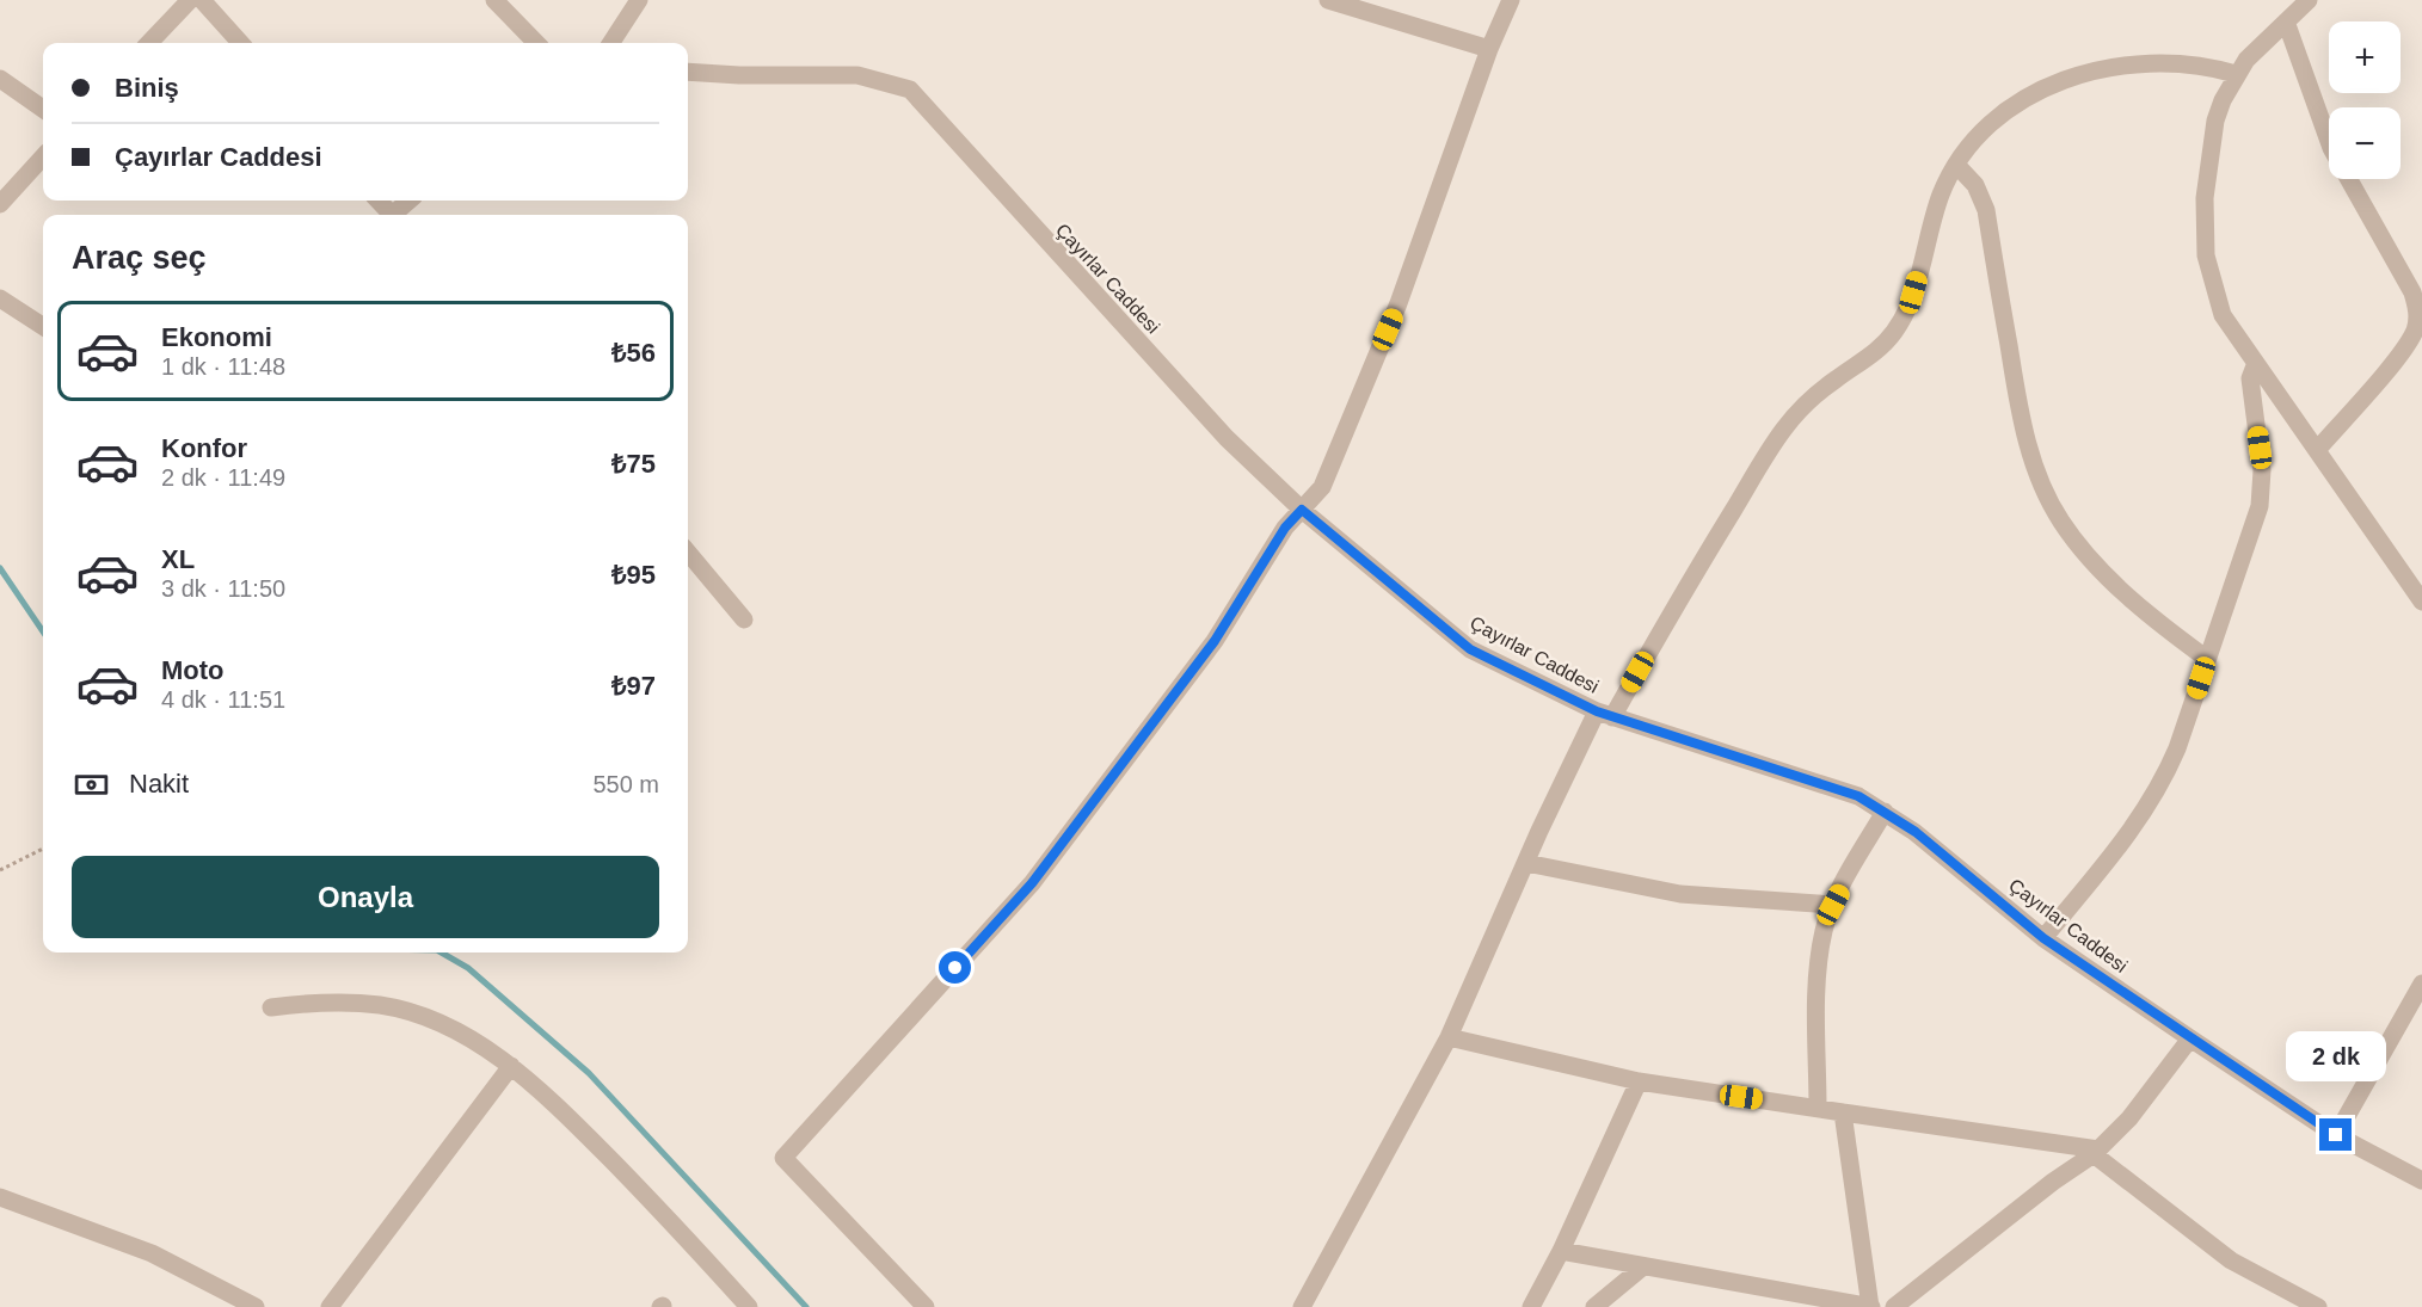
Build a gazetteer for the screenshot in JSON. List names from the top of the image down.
{
  "streets": {
    "street": ["Çayırlar Caddesi"]
  },
  "page": {
    "map_buttons": ["+", "−"],
    "banner": ["Biniş", "Çayırlar Caddesi"],
    "heading": "Araç seç",
    "list": [
      {
        "name": "Ekonomi",
        "note": "1 dk · 11:48",
        "value": "₺56"
      },
      {
        "name": "Konfor",
        "note": "2 dk · 11:49",
        "value": "₺75"
      },
      {
        "name": "XL",
        "note": "3 dk · 11:50",
        "value": "₺95"
      },
      {
        "name": "Moto",
        "note": "4 dk · 11:51",
        "value": "₺97"
      }
    ],
    "pay": ["Nakit", "550 m"],
    "buttons": "Onayla",
    "bubble": "2 dk"
  }
}
